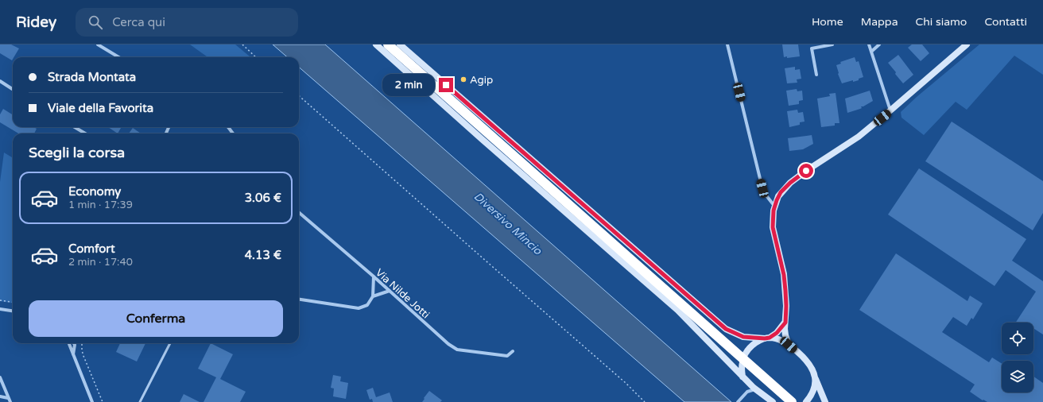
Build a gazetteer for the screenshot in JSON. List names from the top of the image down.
{
  "streets": {
    "street": ["Via Nilde Jotti"]
  },
  "water": ["Diversivo Mincio"],
  "places": ["Agip"],
  "page": {
    "header": "Ridey",
    "search": "Cerca qui",
    "nav": [
      "Home",
      "Mappa",
      "Chi siamo",
      "Contatti"
    ],
    "banner": ["Strada Montata", "Viale della Favorita"],
    "bubble": "2 min",
    "heading": "Scegli la corsa",
    "list": [
      {
        "name": "Economy",
        "note": "1 min · 17:39",
        "value": "3.06 €"
      },
      {
        "name": "Comfort",
        "note": "2 min · 17:40",
        "value": "4.13 €"
      }
    ],
    "buttons": "Conferma"
  }
}
